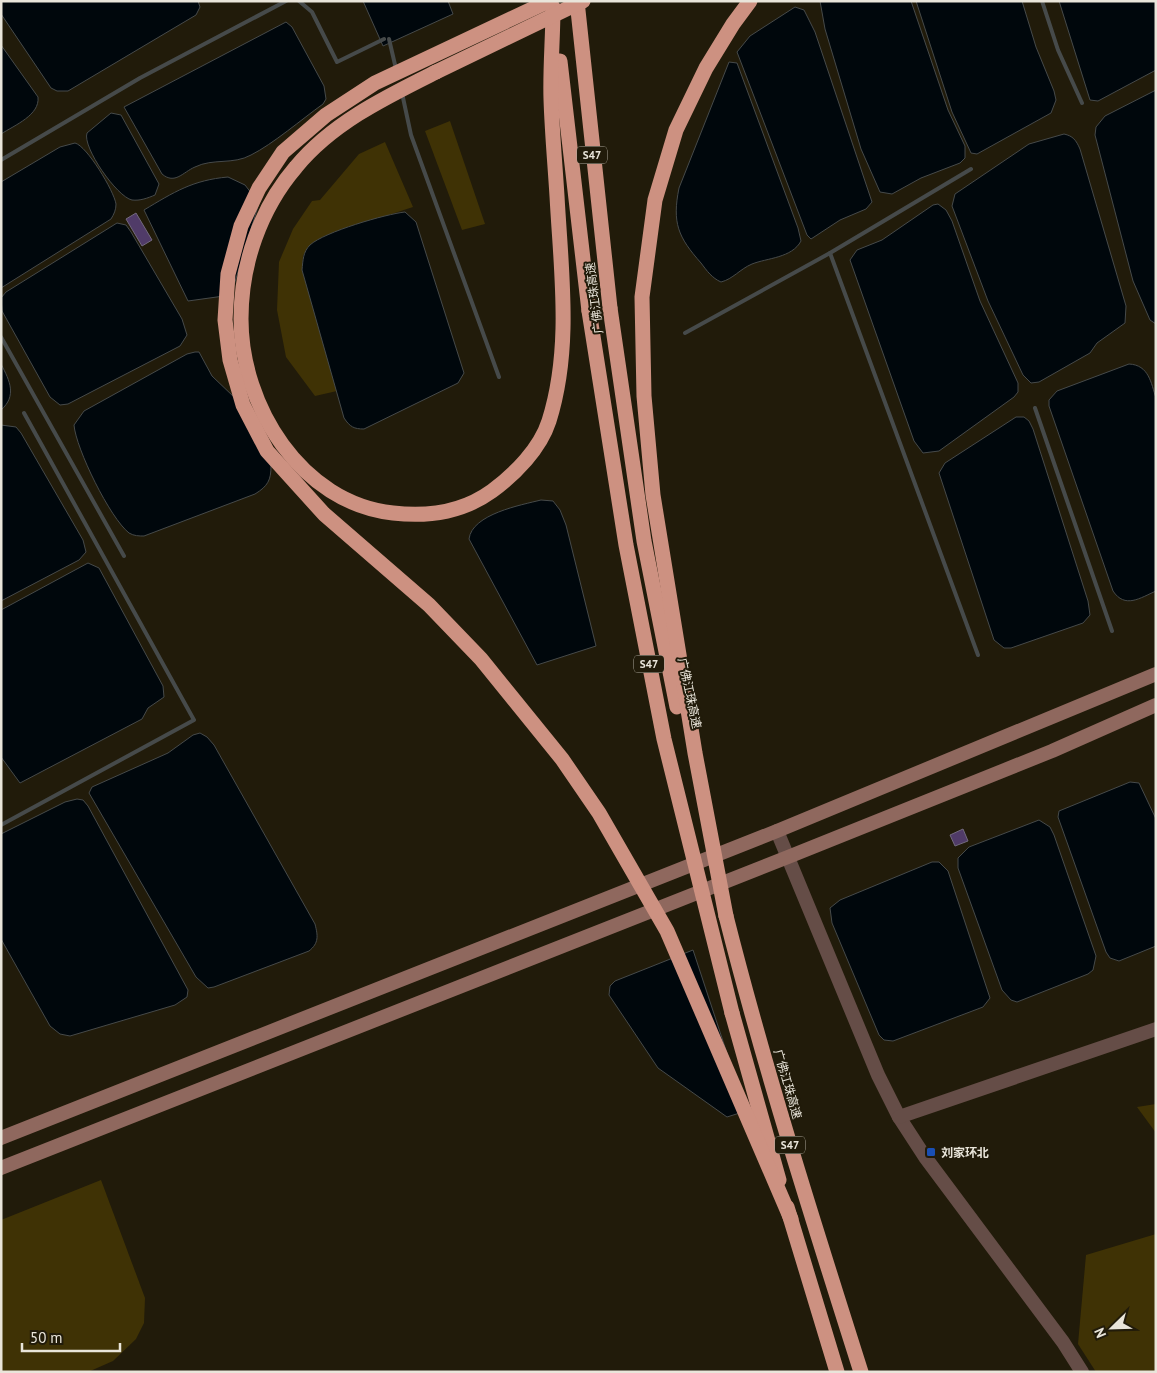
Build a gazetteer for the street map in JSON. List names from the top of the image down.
{
  "streets": {
    "highway": ["S47", "广佛江珠高速"]
  },
  "places": {
    "transit": ["刘家环北"]
  },
  "scale_bar": "50 m",
  "north": "bottom left"
}
